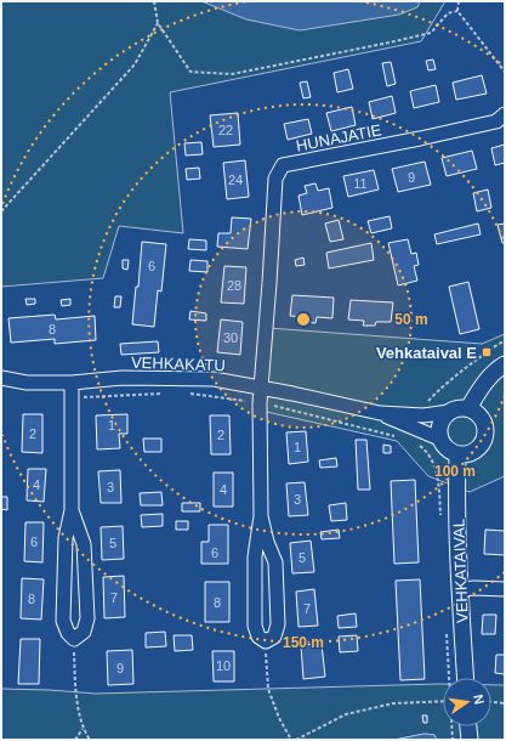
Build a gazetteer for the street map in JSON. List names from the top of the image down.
{
  "streets": {
    "street": ["HUNAJATIE", "VEHKAKATU", "VEHKATAIVAL"]
  },
  "crossings": [
    ["HUNAJATIE", "VEHKAKATU"],
    ["VEHKAKATU", "VEHKATAIVAL"]
  ],
  "places": {
    "transit": ["Vehkataival E"]
  },
  "house_numbers": [
    "22",
    "9",
    "24",
    "11",
    "6",
    "28",
    "8",
    "30",
    "1",
    "2",
    "2",
    "1",
    "4",
    "3",
    "4",
    "3",
    "6",
    "5",
    "6",
    "5",
    "7",
    "8",
    "8",
    "7",
    "10",
    "9"
  ],
  "north": "right",
  "rings": ["50 m", "100 m", "150 m"]
}
